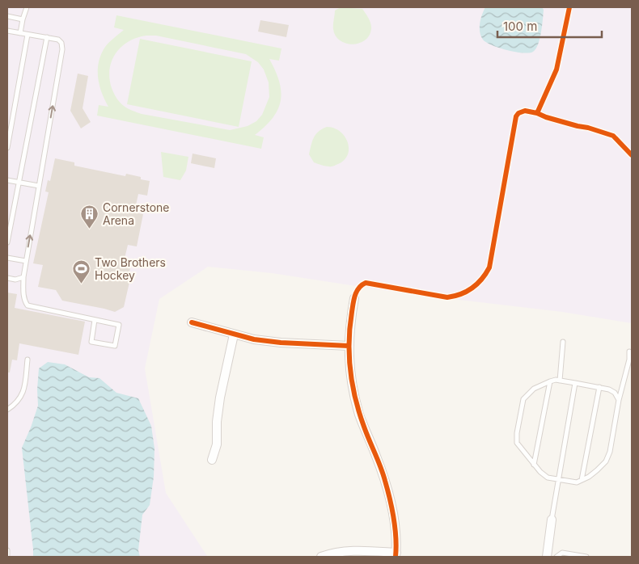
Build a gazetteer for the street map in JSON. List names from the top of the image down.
{
  "places": {
    "building": ["Cornerstone Arena"],
    "sports": ["Two Brothers Hockey"]
  },
  "scale_bar": "100 m"
}
